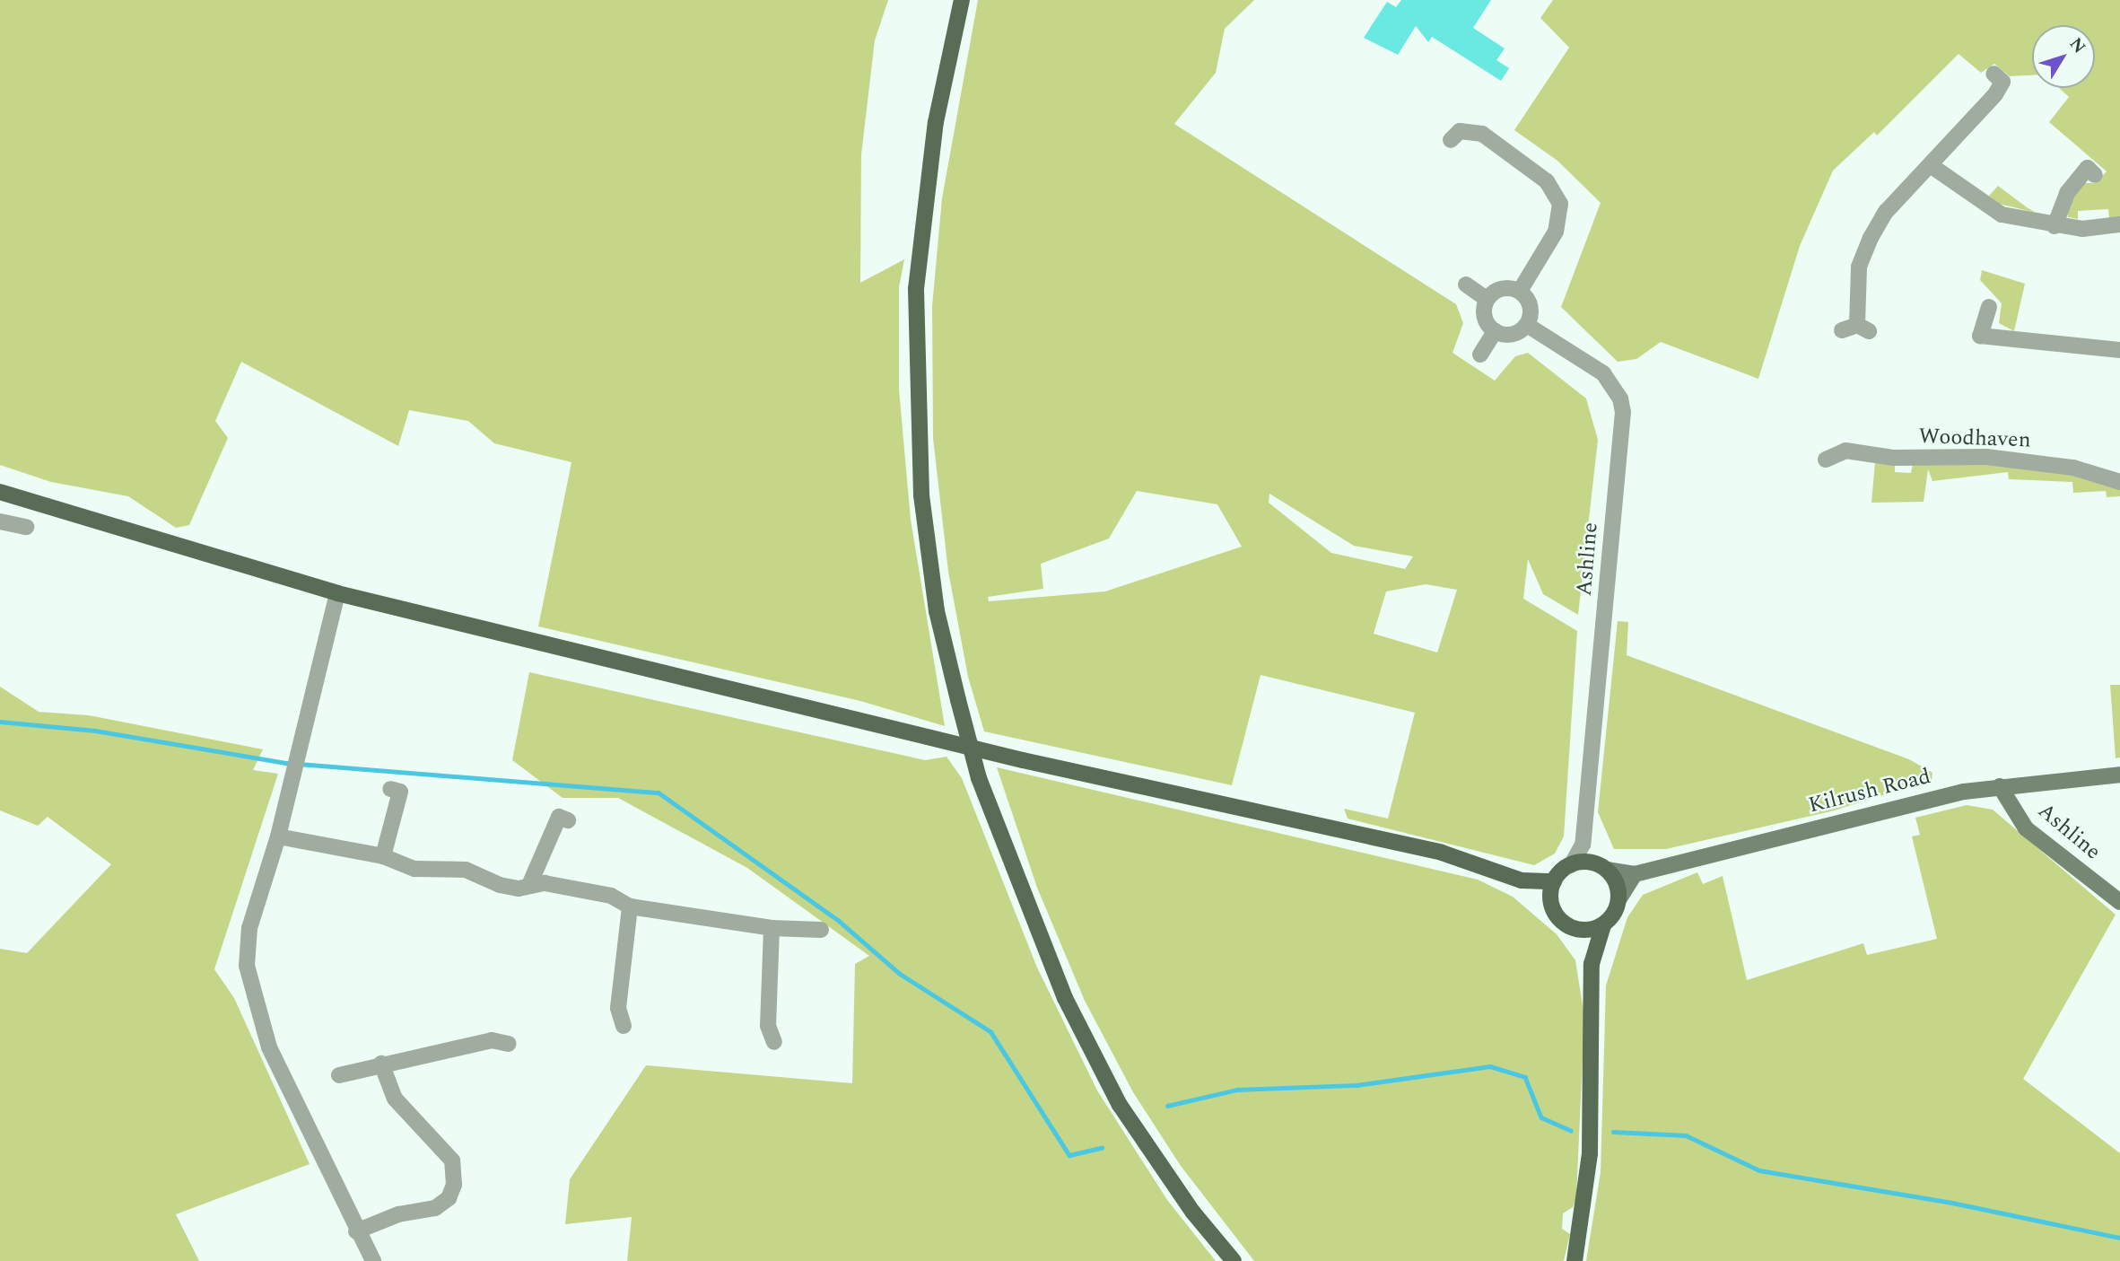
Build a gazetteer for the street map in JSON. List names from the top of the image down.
{
  "streets": {
    "main road": ["Ashline", "Kilrush Road"],
    "street": ["Woodhaven"]
  },
  "crossings": [
    ["Ashline", "Kilrush Road"]
  ],
  "north": "top right"
}
